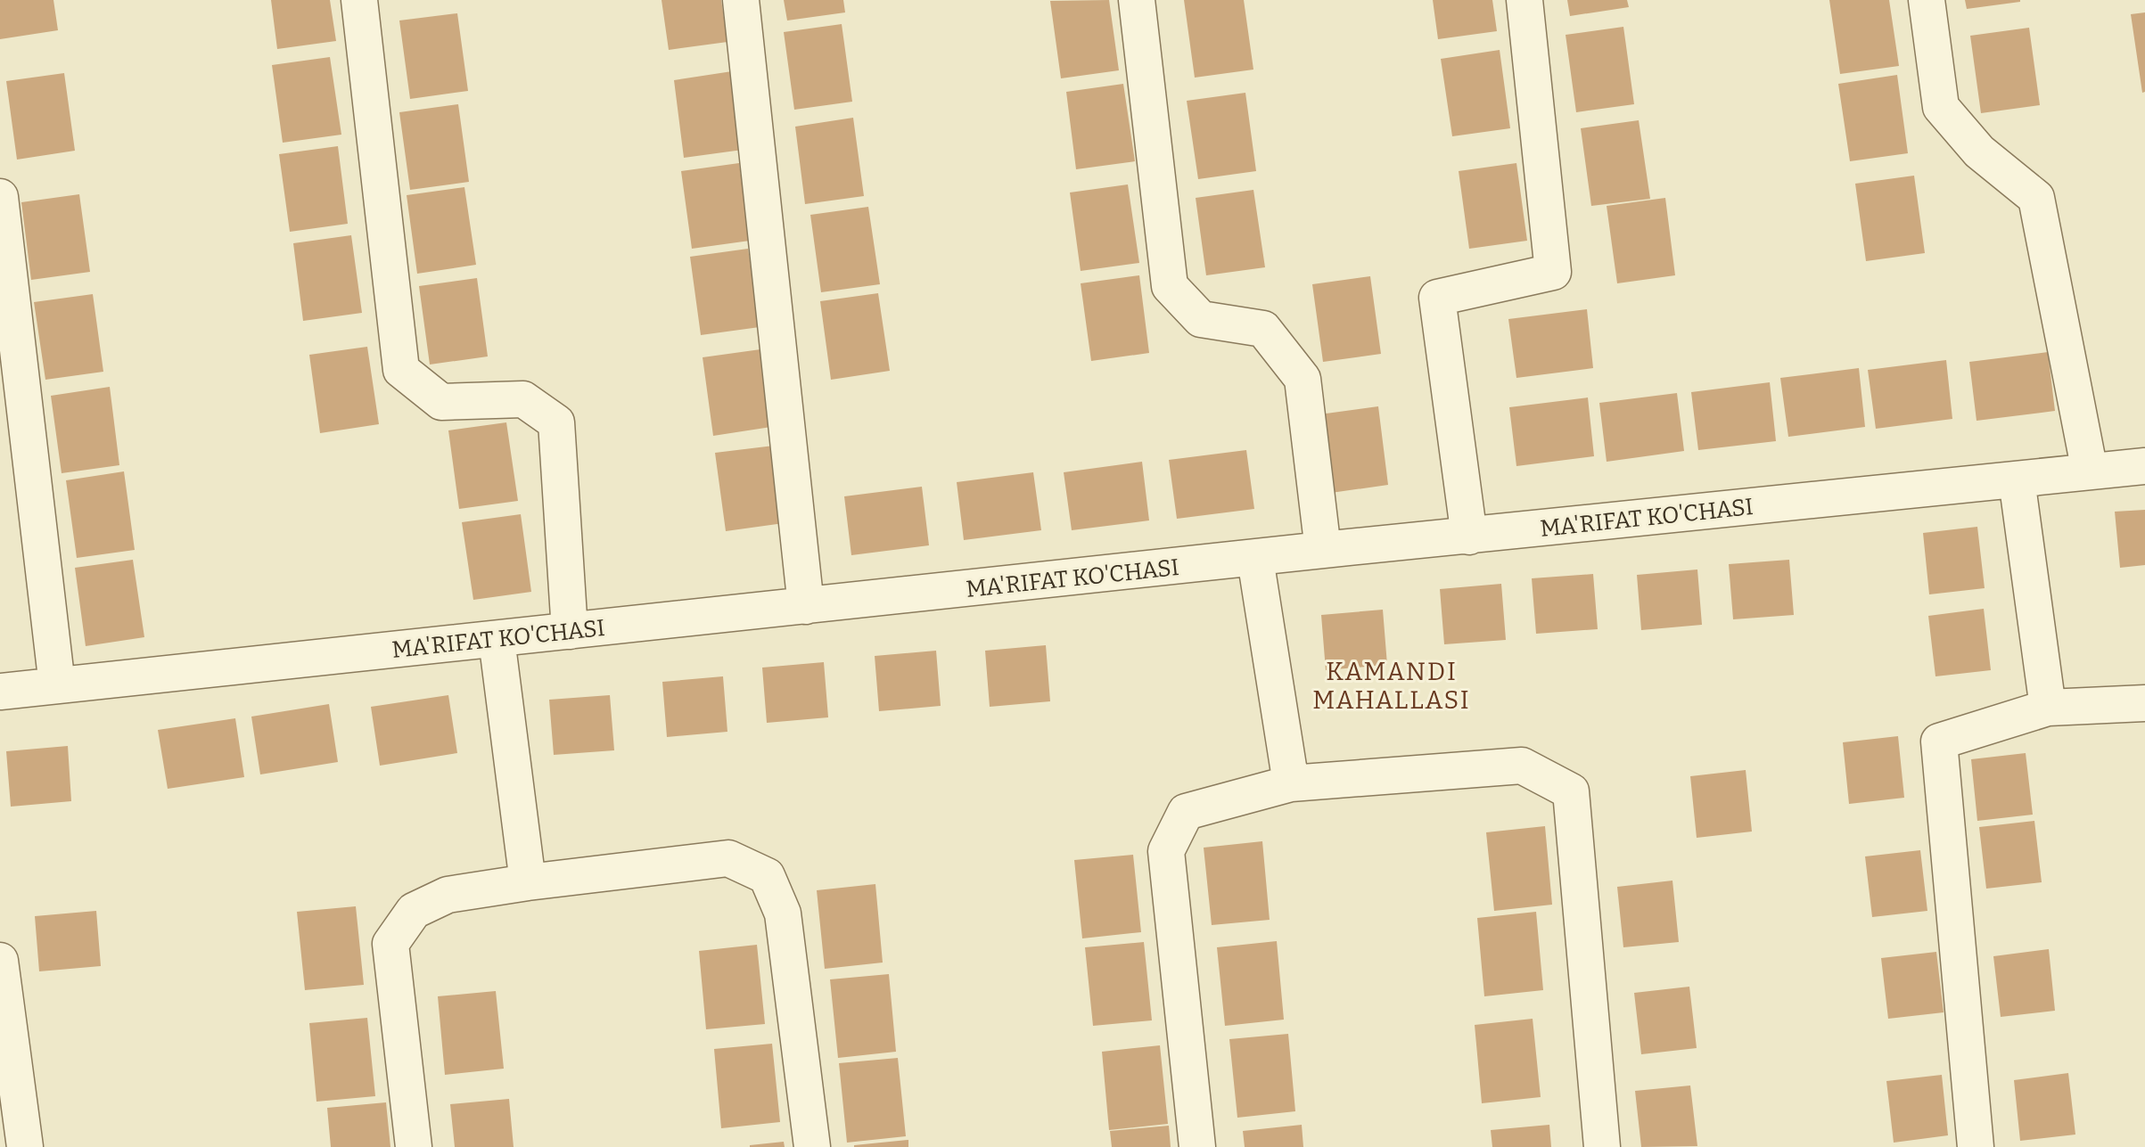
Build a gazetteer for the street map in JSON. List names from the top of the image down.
{
  "streets": {
    "street": ["MA'RIFAT KO'CHASI"]
  },
  "districts": ["KAMANDI MAHALLASI"]
}
